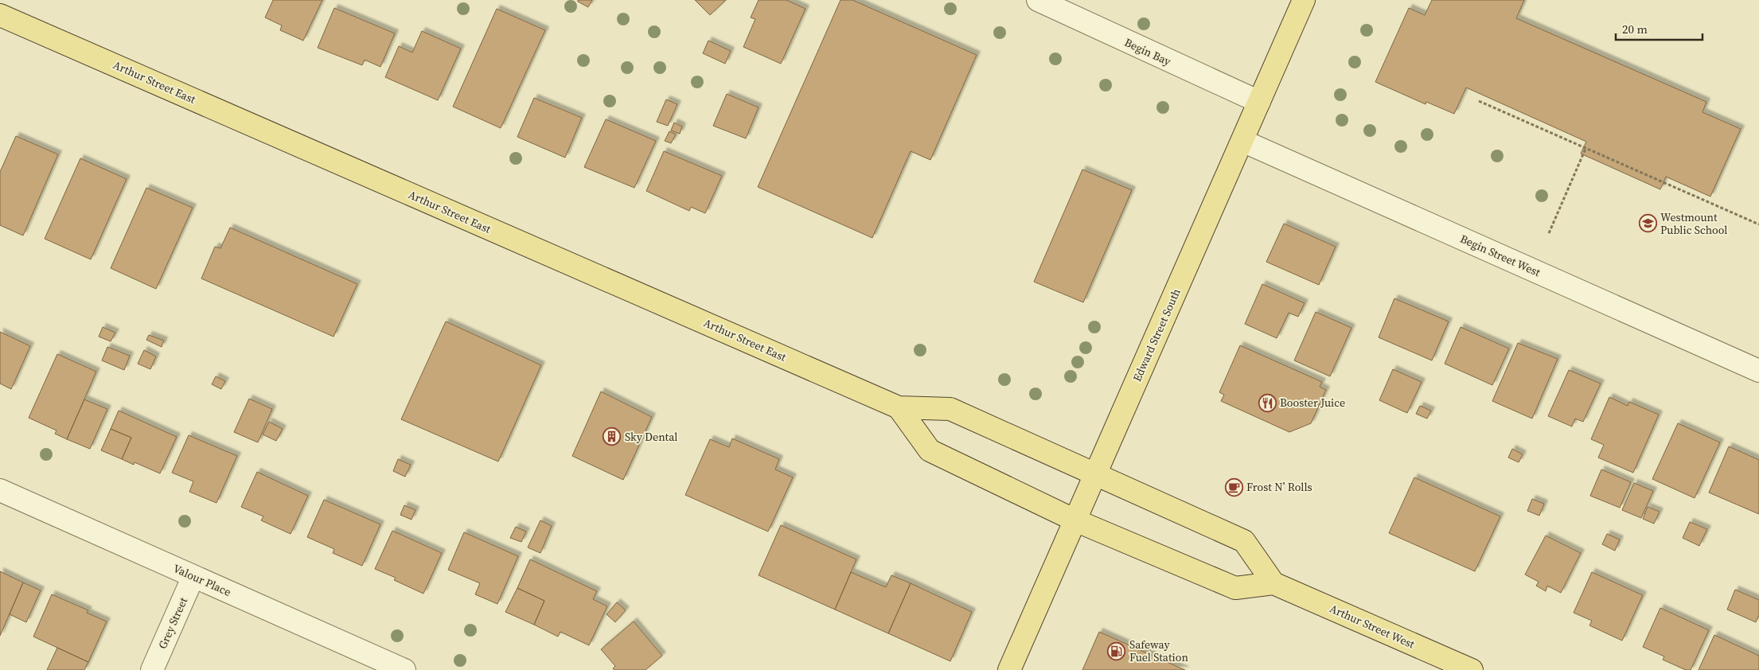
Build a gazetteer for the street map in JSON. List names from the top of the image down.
{
  "streets": {
    "main road": ["Arthur Street East", "Edward Street South", "Arthur Street West"],
    "street": [
      "Begin Bay",
      "Begin Street West",
      "Valour Place",
      "Grey Street"
    ]
  },
  "crossings": [
    ["Begin Bay", "Edward Street South"],
    ["Arthur Street East", "Edward Street South"],
    ["Begin Street West", "Edward Street South"],
    ["Valour Place", "Grey Street"]
  ],
  "places": {
    "school or university": ["Westmount Public School"],
    "restaurant": ["Booster Juice"],
    "building": ["Sky Dental"],
    "cafe": ["Frost N’ Rolls"],
    "fuel station": ["Safeway Fuel Station"]
  },
  "scale_bar": "20 m"
}
